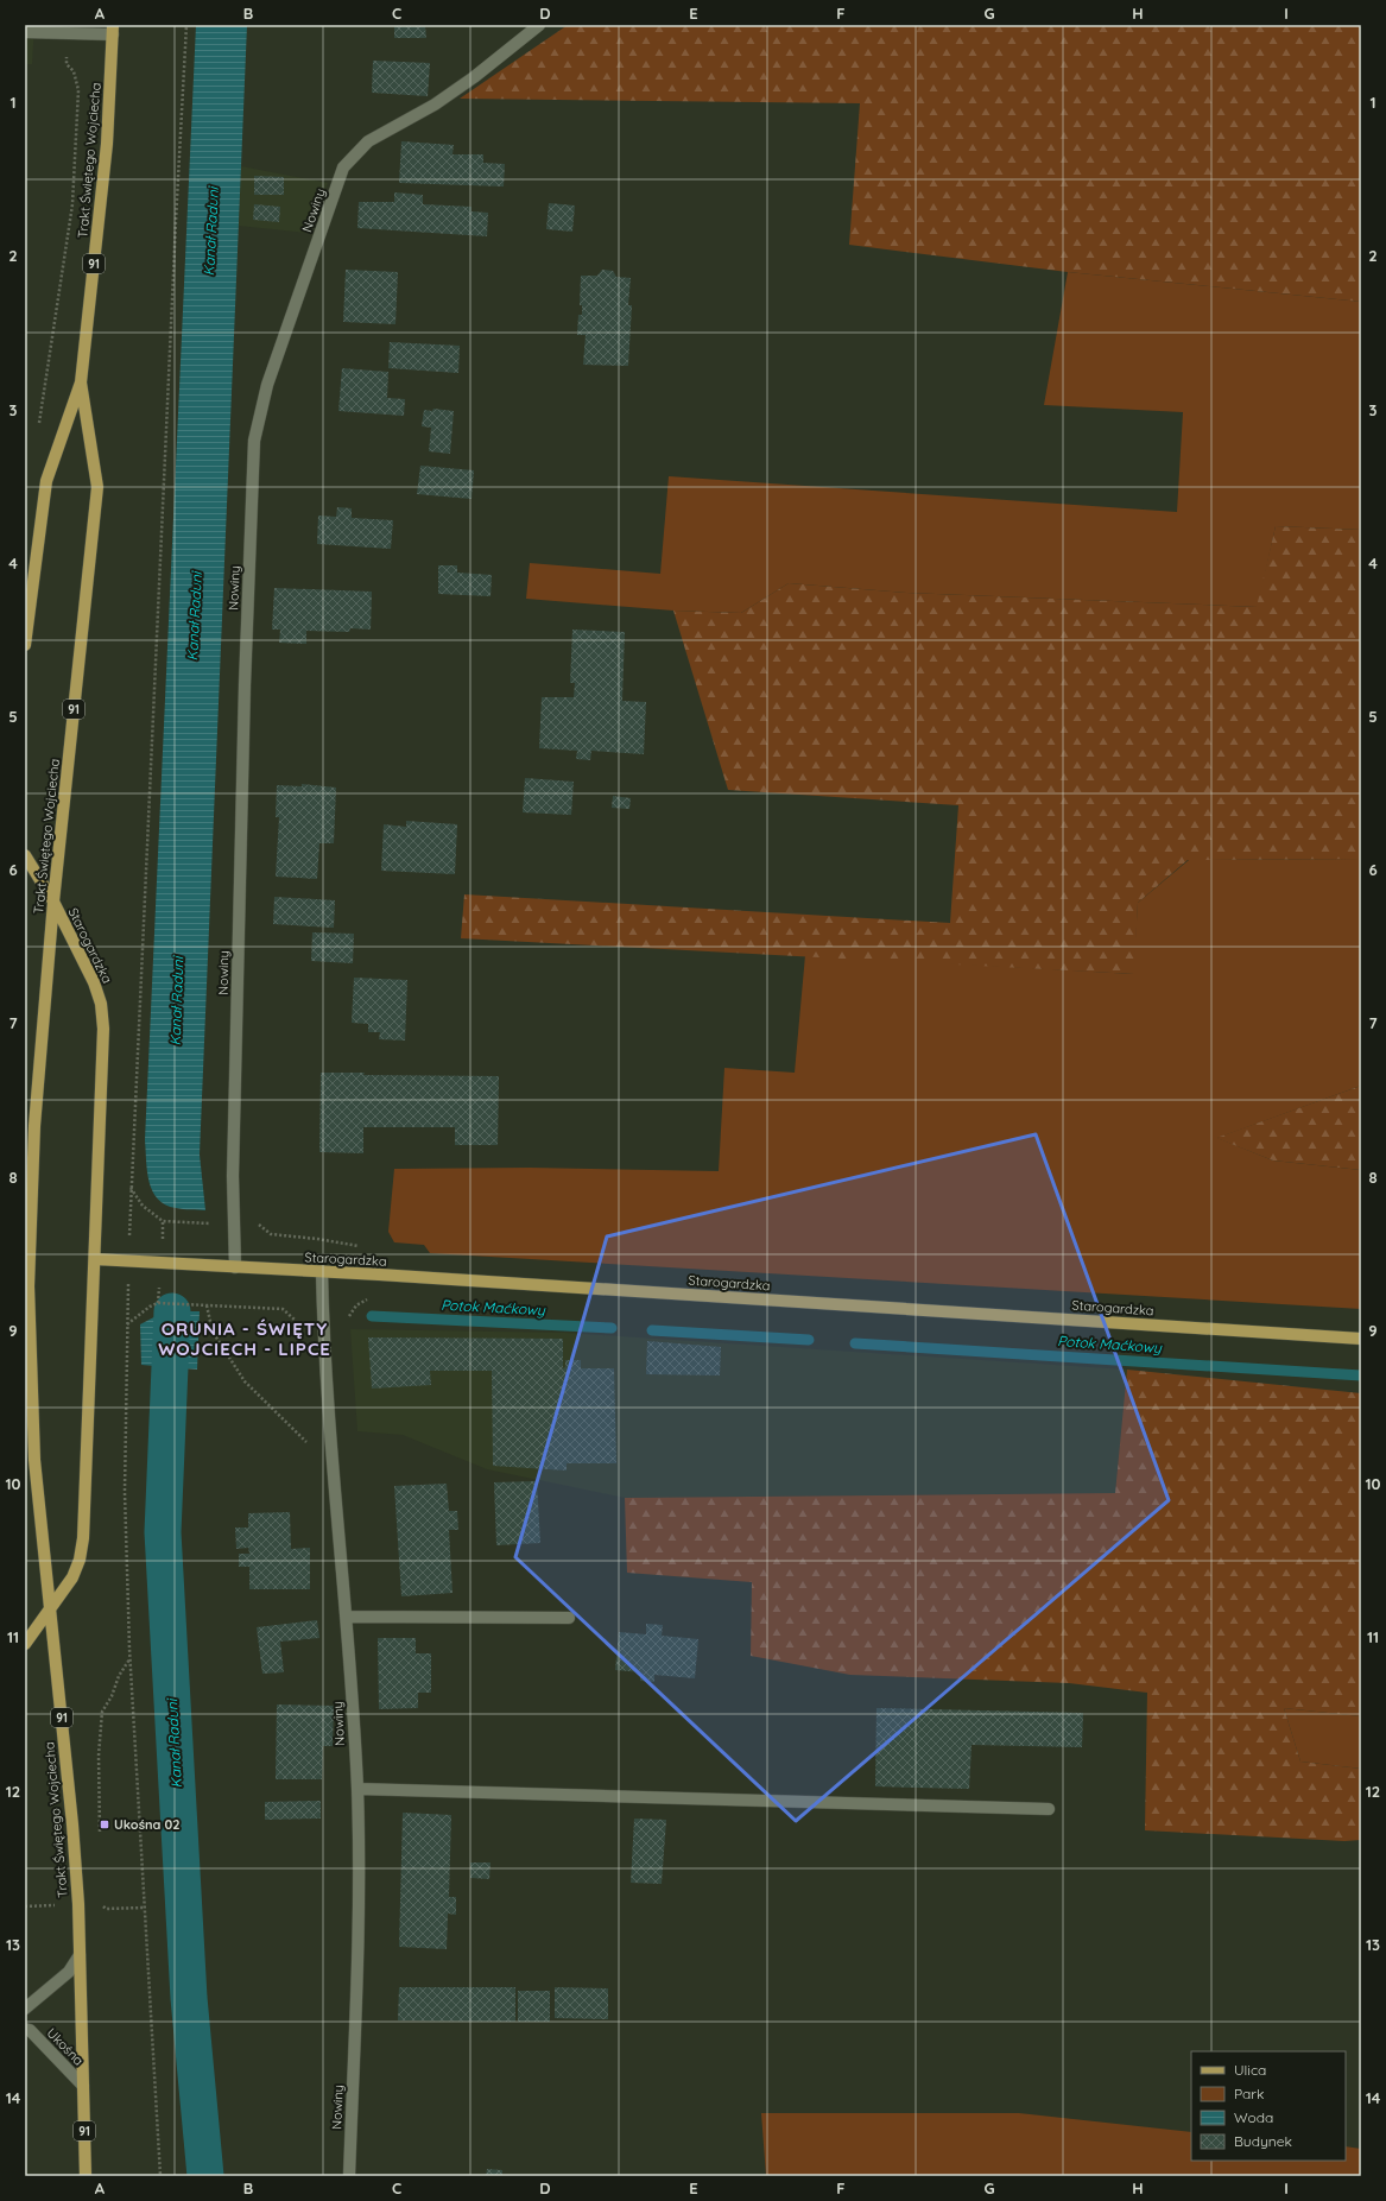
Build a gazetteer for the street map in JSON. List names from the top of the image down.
{
  "streets": {
    "main road": ["Trakt Świętego Wojciecha", "91", "Starogardzka"],
    "street": ["Nowiny", "Ukośna"]
  },
  "crossings": [
    ["Trakt Świętego Wojciecha", "Starogardzka"],
    ["Trakt Świętego Wojciecha", "Ukośna"],
    ["Nowiny", "Starogardzka"]
  ],
  "districts": ["ORUNIA - ŚWIĘTY WOJCIECH - LIPCE"],
  "water": ["Kanał Raduni", "Potok Maćkowy"],
  "places": {
    "transit": ["Ukośna 02"]
  },
  "legend": [
    "Ulica",
    "Park",
    "Woda",
    "Budynek"
  ],
  "grid": {
    "columns": [
      "A",
      "B",
      "C",
      "D",
      "E",
      "F",
      "G",
      "H",
      "I"
    ],
    "rows": [
      "1",
      "2",
      "3",
      "4",
      "5",
      "6",
      "7",
      "8",
      "9",
      "10",
      "11",
      "12",
      "13",
      "14"
    ]
  }
}
